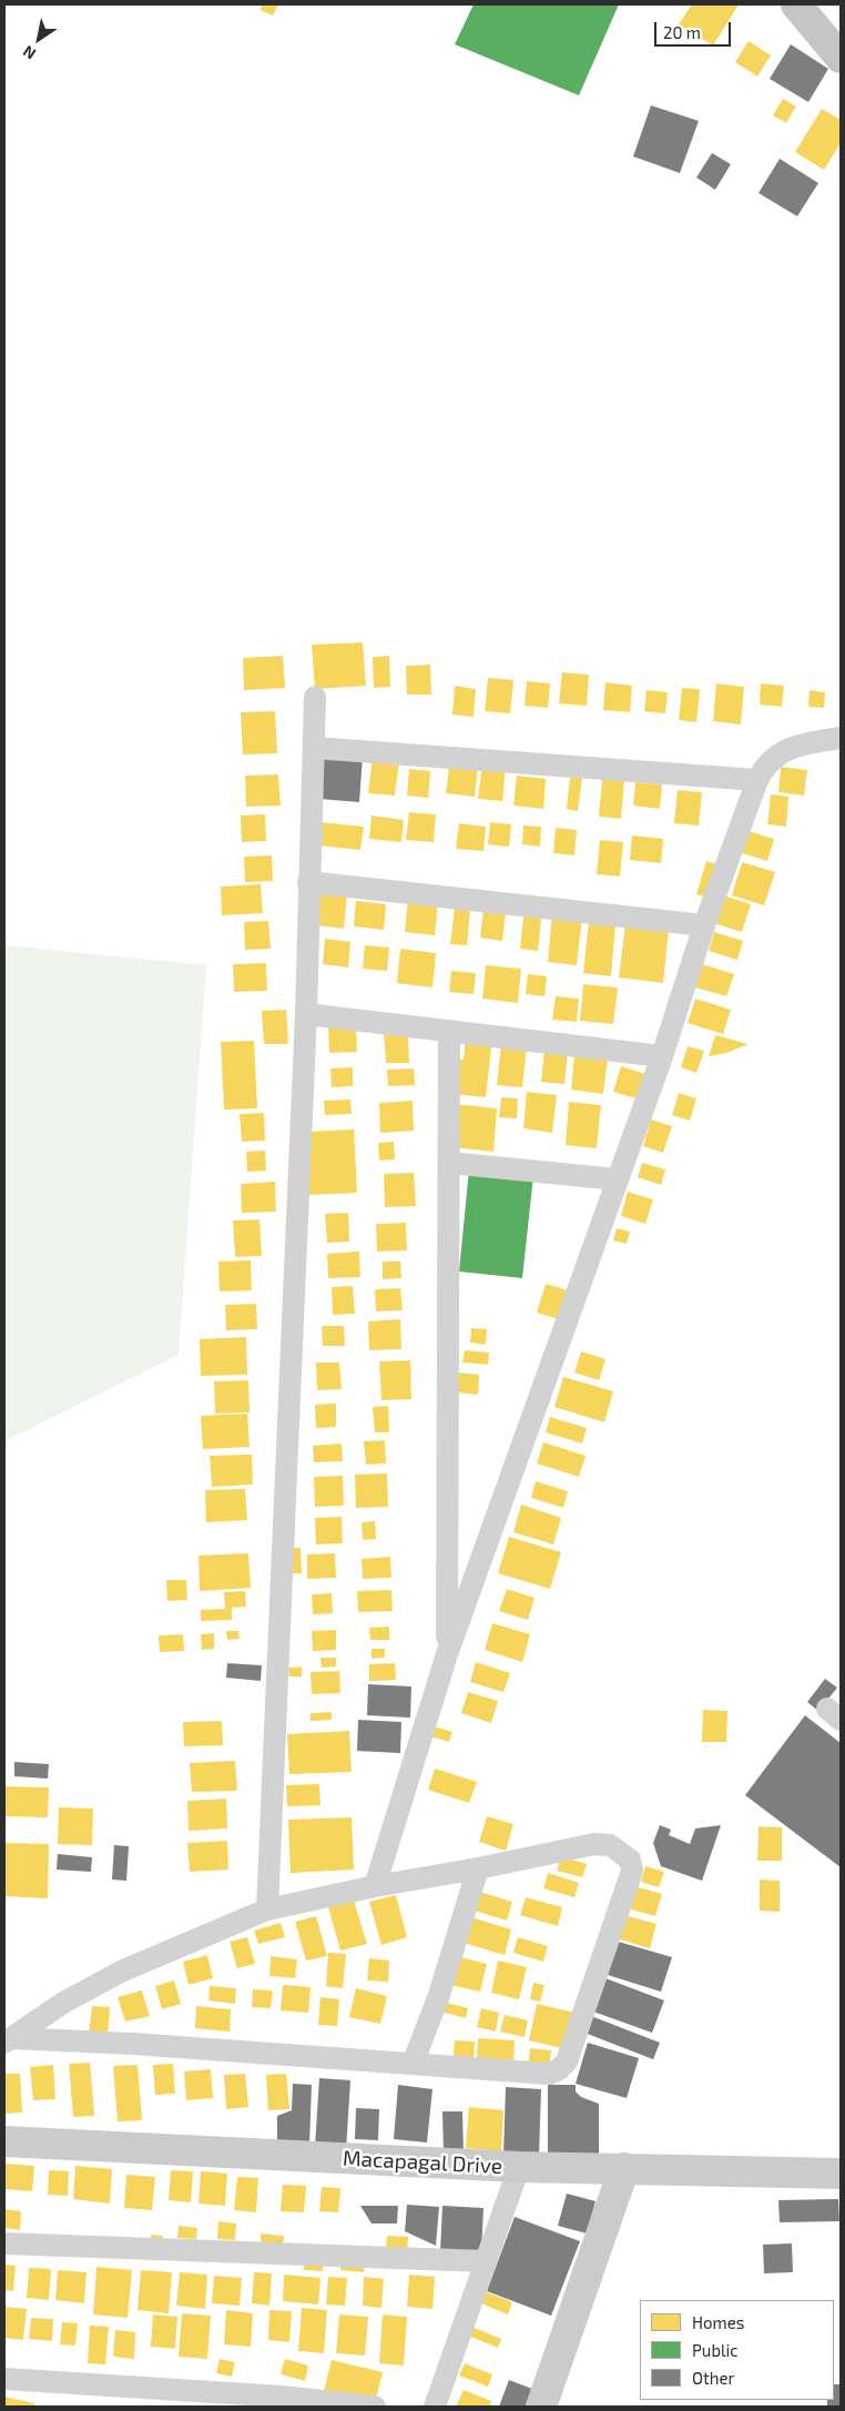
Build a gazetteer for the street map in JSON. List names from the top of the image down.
{
  "streets": {
    "main road": ["Macapagal Drive"]
  },
  "legend": ["Homes", "Public", "Other"],
  "scale_bar": "20 m",
  "north": "bottom left"
}
